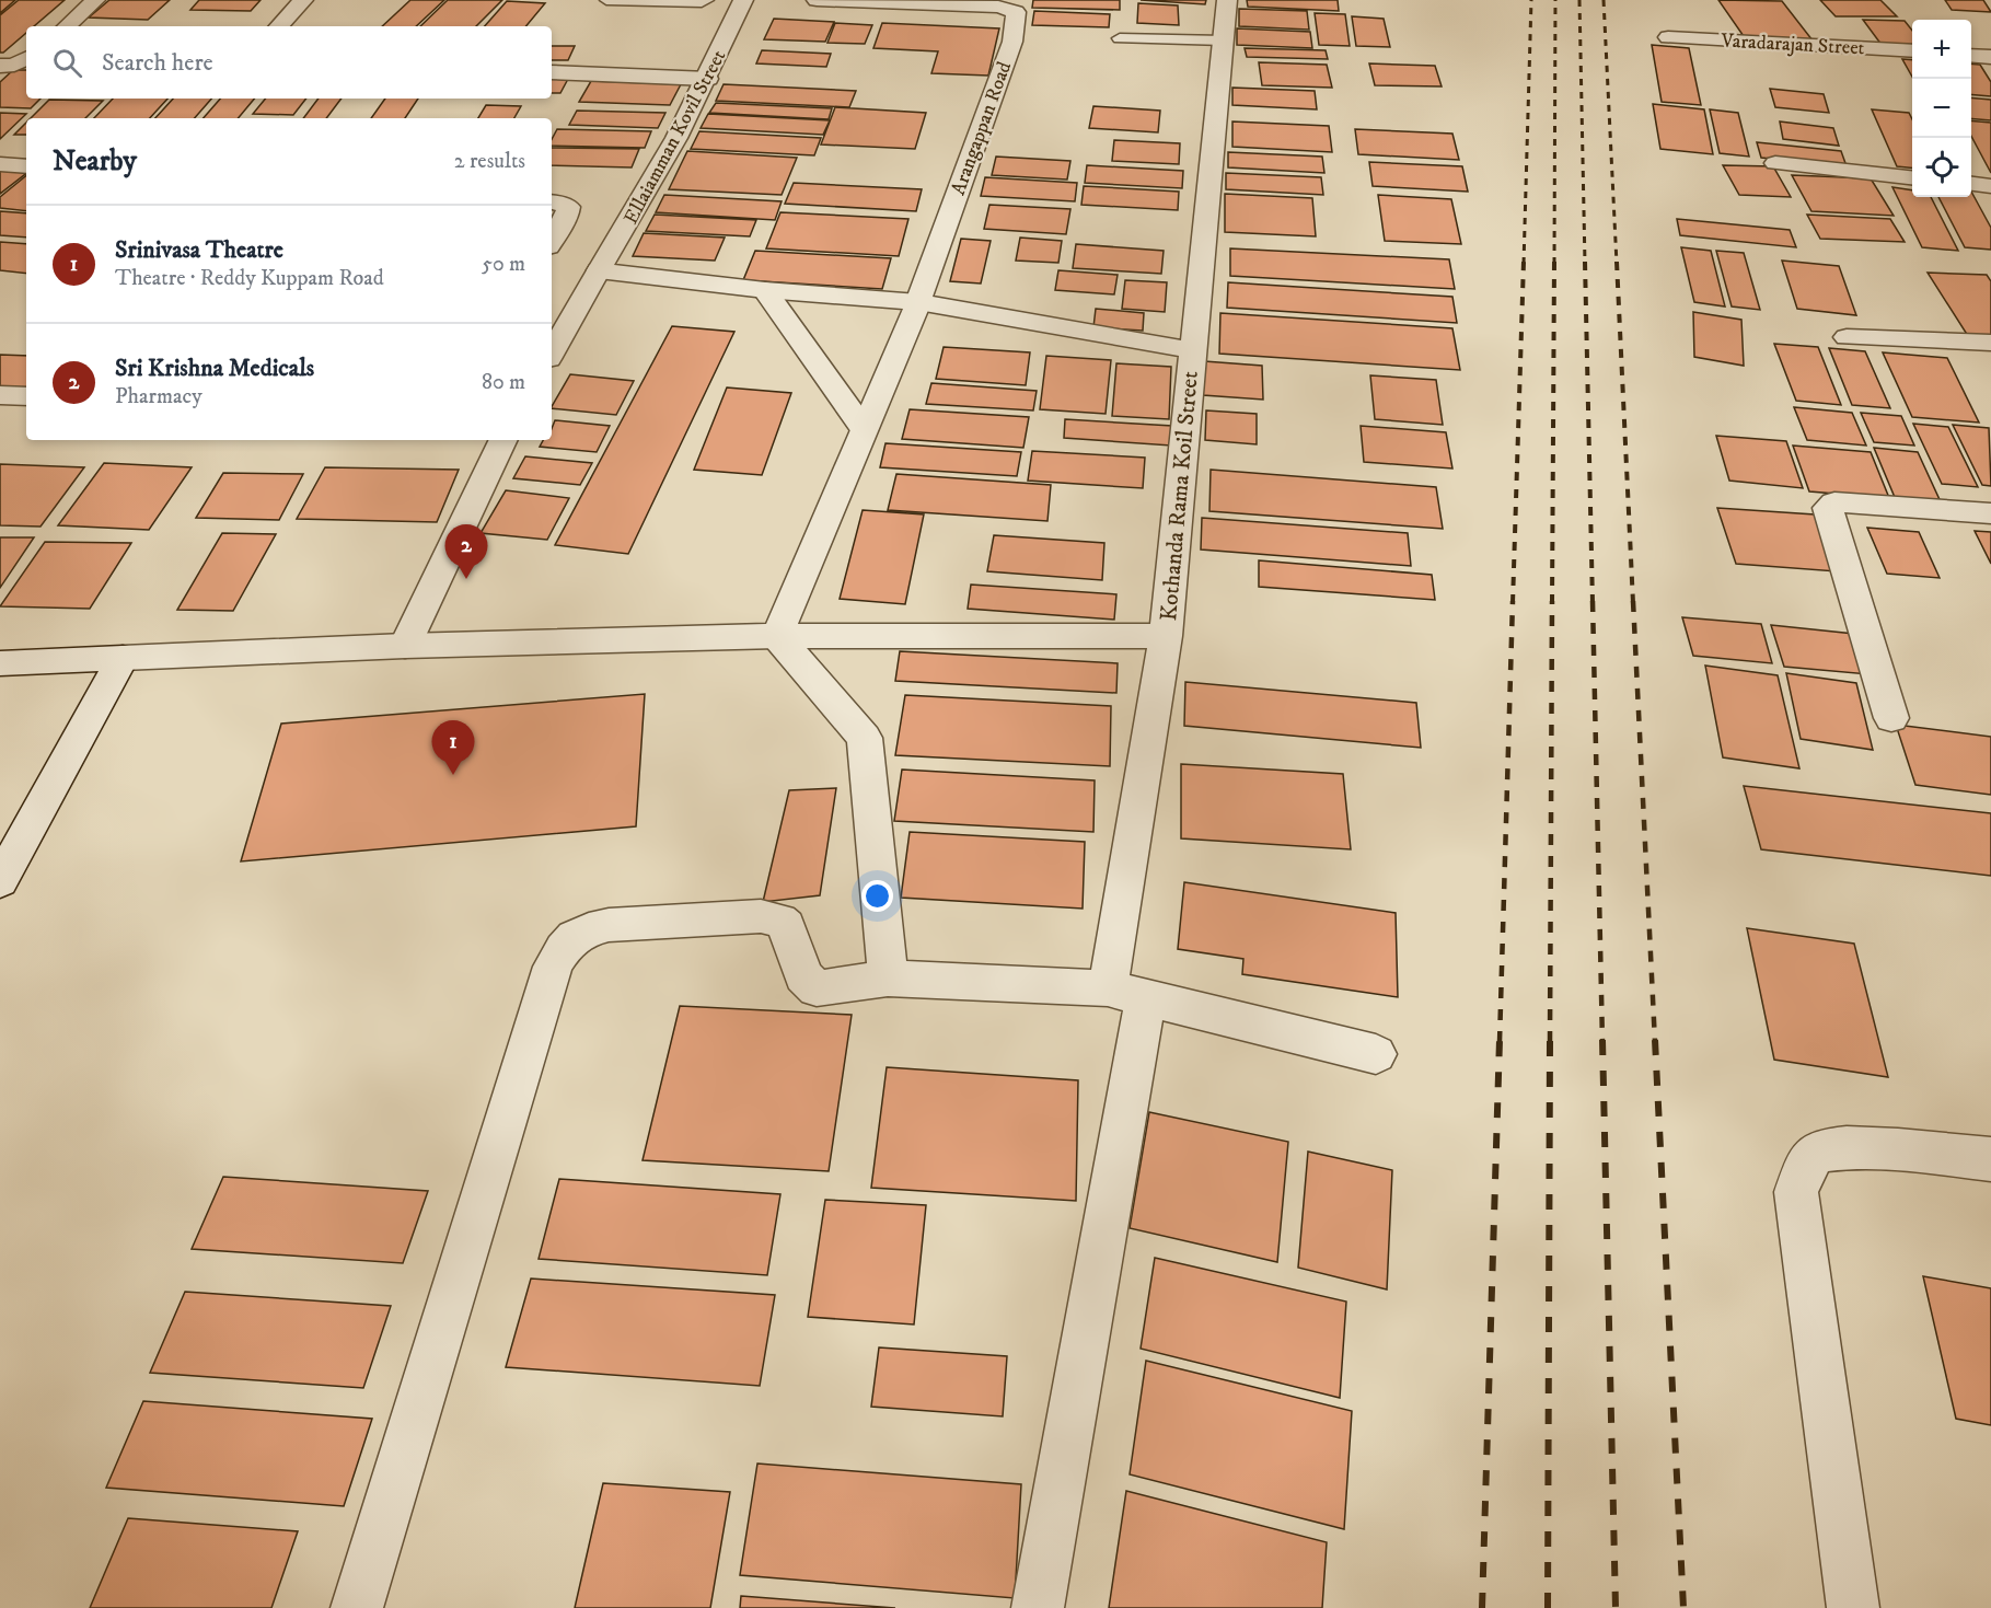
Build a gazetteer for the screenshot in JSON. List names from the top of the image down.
{
  "streets": {
    "street": [
      "Varadarajan Street",
      "Arangappan Road",
      "Ellaiamman Kovil Street",
      "Kothanda Rama Koil Street"
    ]
  },
  "page": {
    "map_buttons": ["+", "−"],
    "search": "Search here",
    "heading": ["Nearby", "2 results"],
    "list": [
      {
        "mark": "1",
        "name": "Srinivasa Theatre",
        "note": "Theatre · Reddy Kuppam Road",
        "value": "50 m"
      },
      {
        "mark": "2",
        "name": "Sri Krishna Medicals",
        "note": "Pharmacy",
        "value": "80 m"
      }
    ],
    "pins": ["2", "1"]
  }
}
